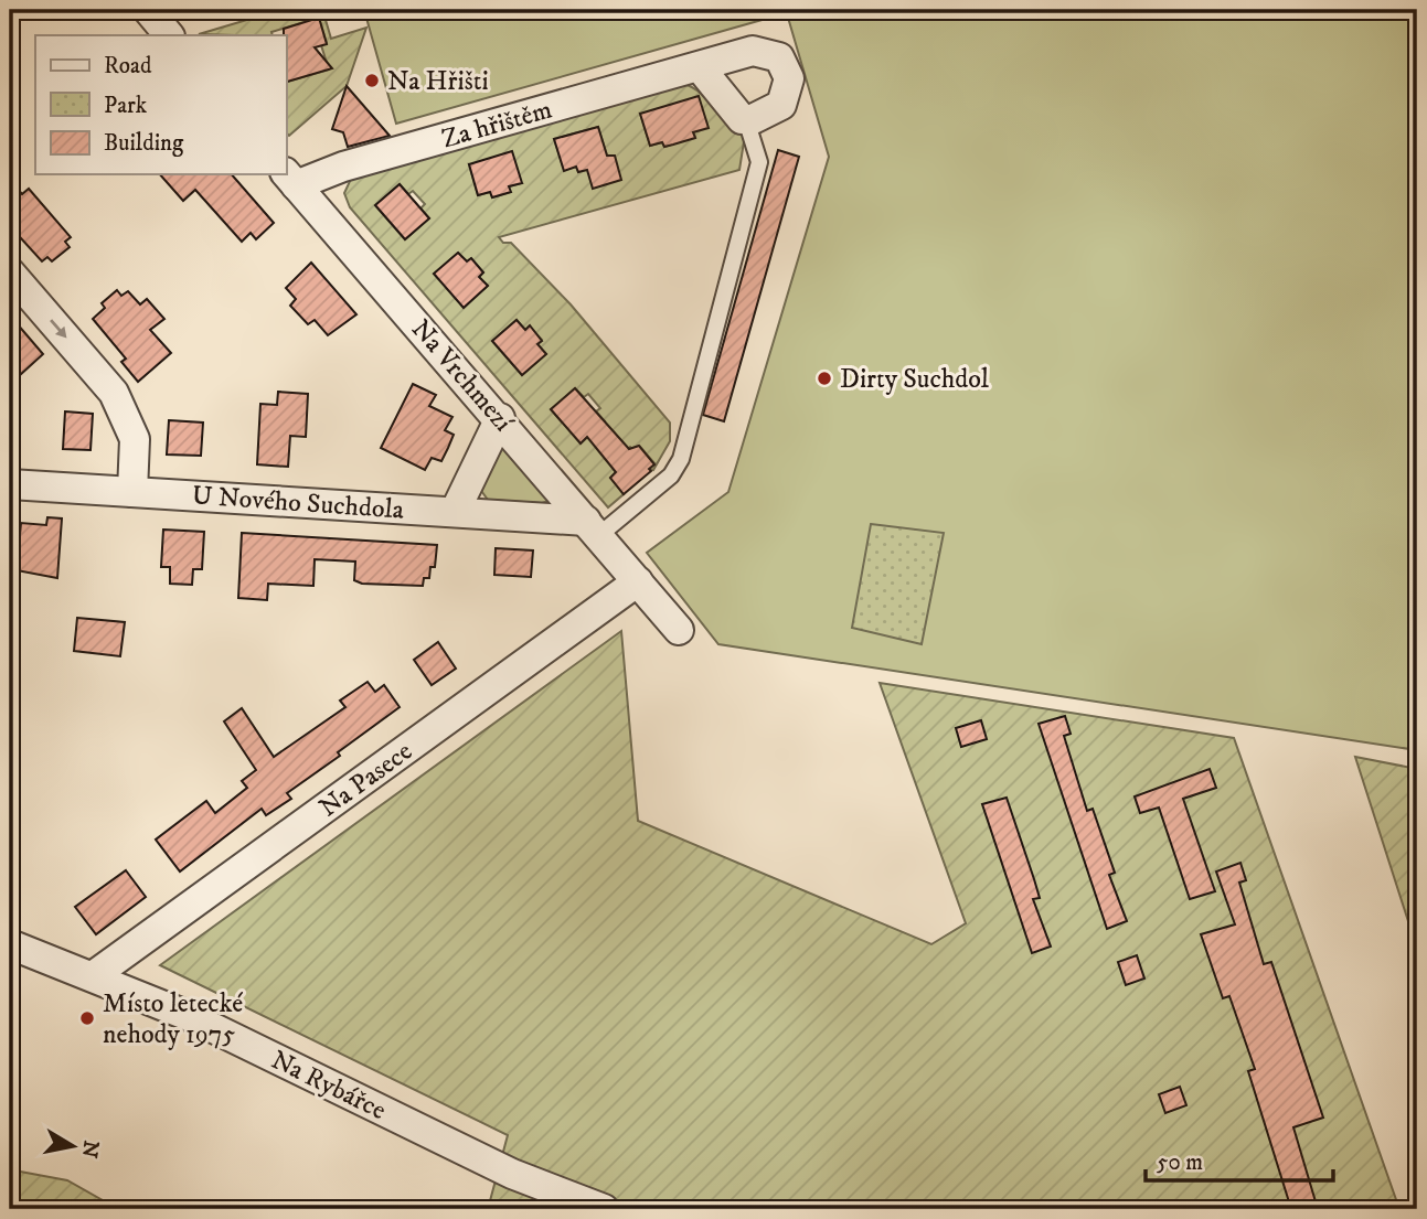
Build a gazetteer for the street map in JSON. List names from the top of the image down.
{
  "streets": {
    "street": [
      "Za hřištěm",
      "Na Vrchmezí",
      "U Nového Suchdola",
      "Na Pasece",
      "Na Rybářce"
    ]
  },
  "crossings": [
    ["Za hřištěm", "Na Vrchmezí"],
    ["Na Vrchmezí", "U Nového Suchdola"],
    ["Na Vrchmezí", "Na Pasece"],
    ["Na Pasece", "Na Rybářce"]
  ],
  "places": ["Na Hřišti", "Dirty Suchdol", "Místo letecké nehody 1975"],
  "legend": ["Road", "Park", "Building"],
  "scale_bar": "50 m",
  "north": "right"
}
